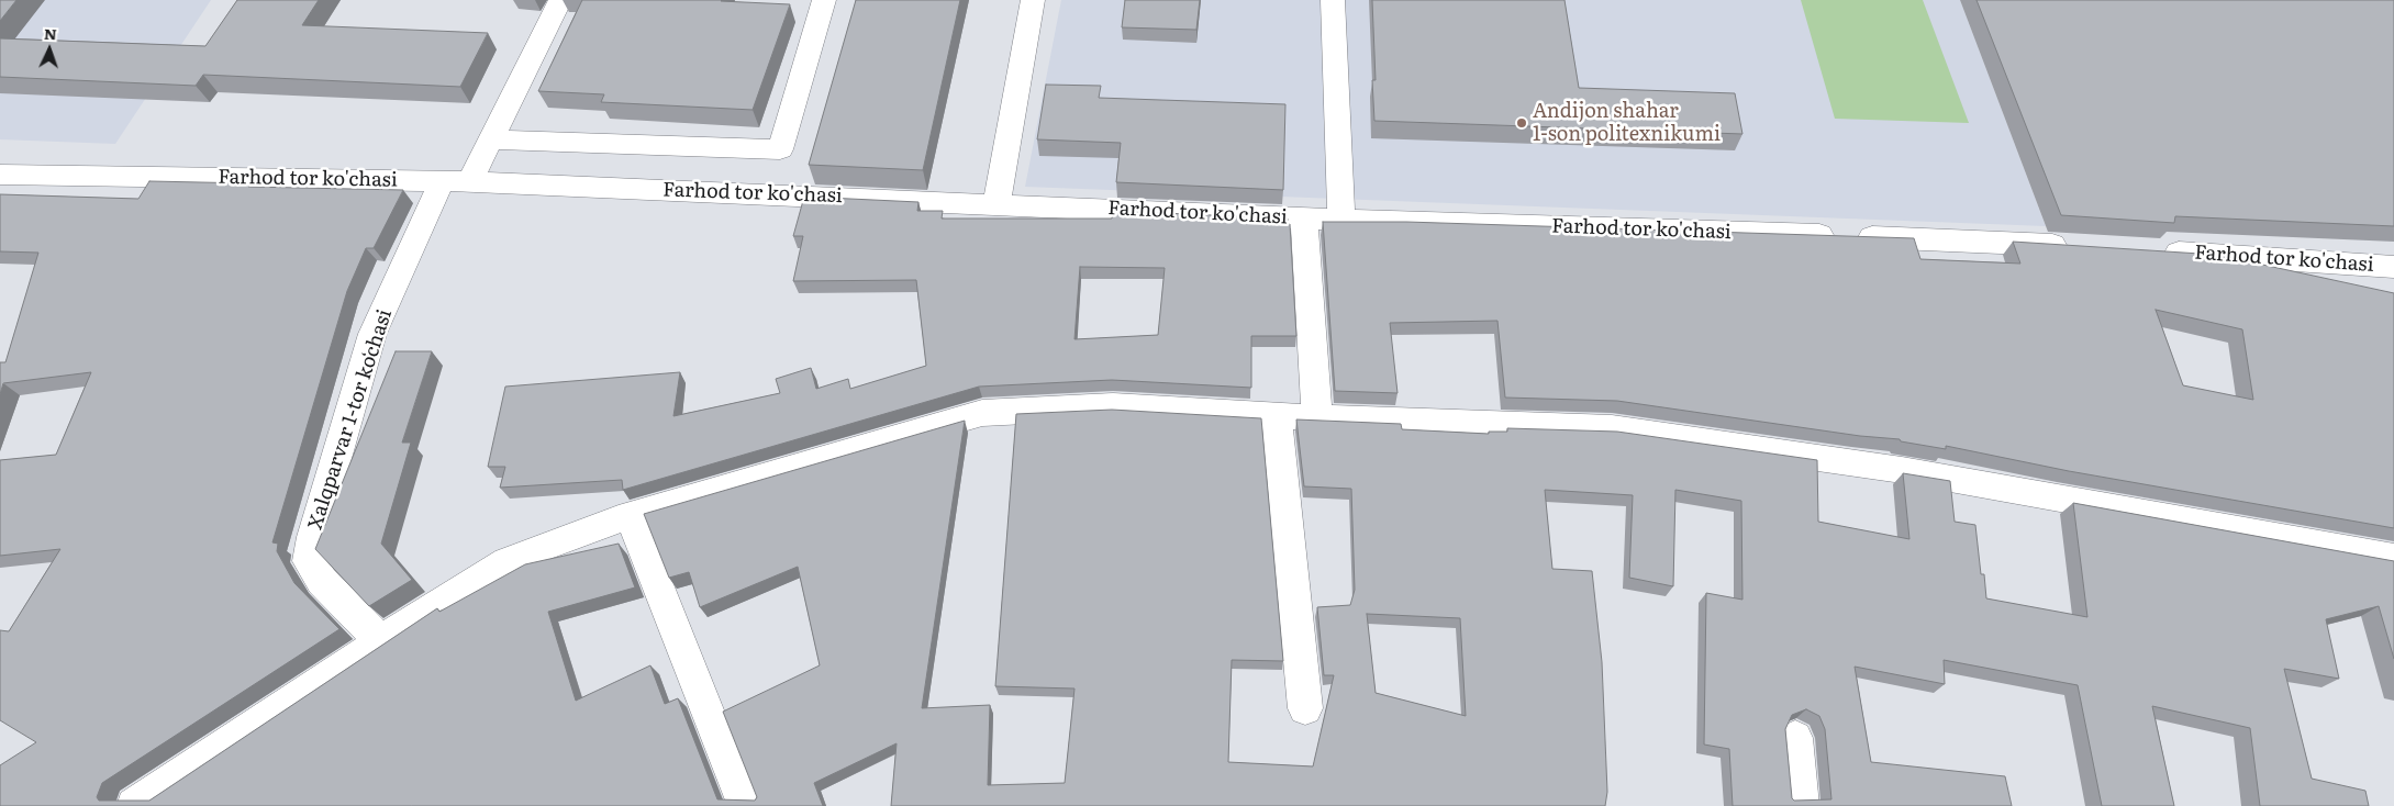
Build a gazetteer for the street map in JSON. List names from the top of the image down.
{
  "streets": {
    "street": ["Farhod tor ko'chasi", "Xalqparvar 1-tor koʻchasi"]
  },
  "crossings": [
    ["Farhod tor ko'chasi", "Xalqparvar 1-tor koʻchasi"]
  ],
  "places": ["Andijon shahar 1-son politexnikumi"],
  "north": "top"
}
